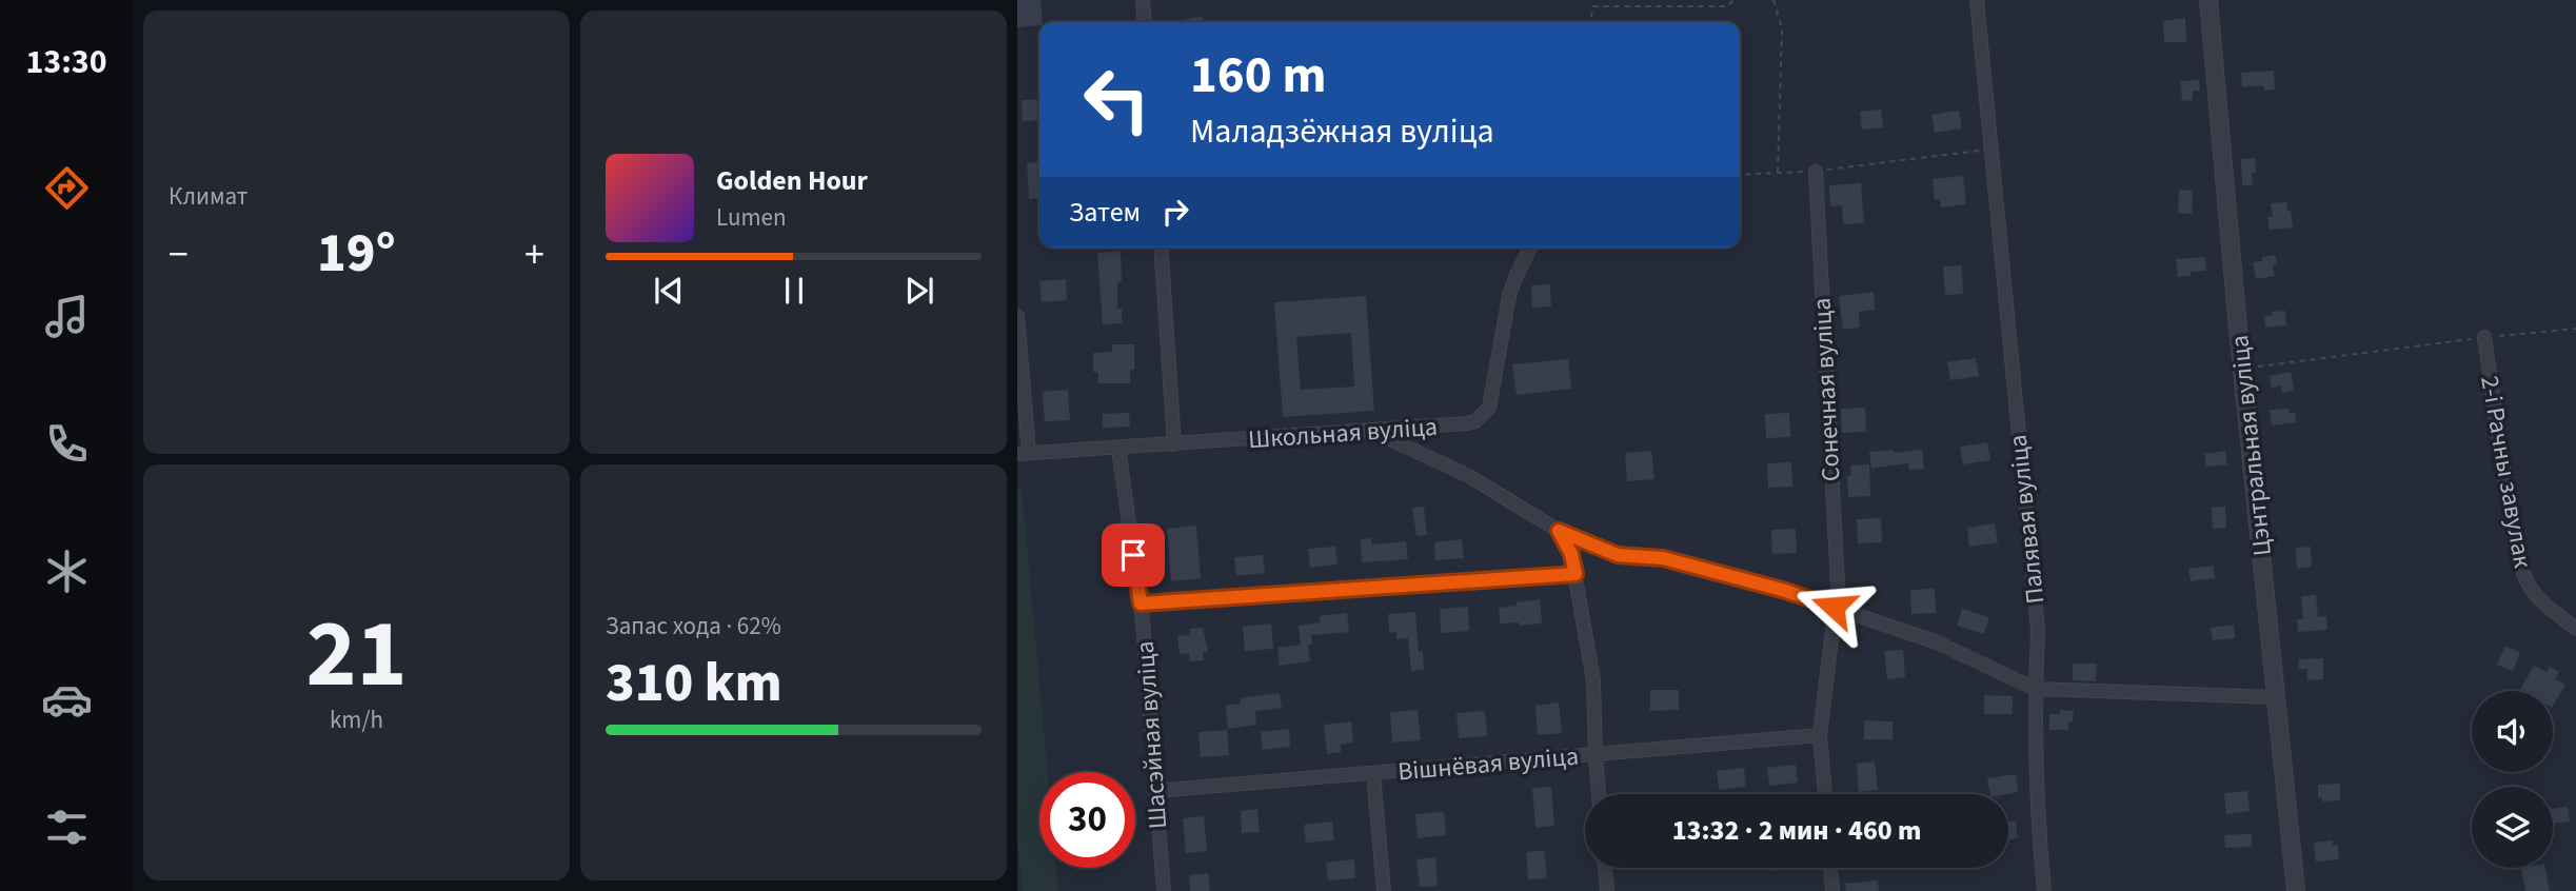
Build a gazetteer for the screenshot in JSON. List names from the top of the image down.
{
  "streets": {
    "street": [
      "Сонечная вуліца",
      "Школьная вуліца",
      "Цэнтральная вуліца",
      "2-і Рачны завулак",
      "Палявая вуліца",
      "Шасэйная вуліца",
      "Вішнёвая вуліца"
    ]
  },
  "crossings": [
    ["Сонечная вуліца", "Вішнёвая вуліца"],
    ["Школьная вуліца", "Шасэйная вуліца"],
    ["Шасэйная вуліца", "Вішнёвая вуліца"]
  ],
  "page": {
    "tabs": "13:30",
    "tile": [
      "Климат",
      ["21", "km/h"],
      ["Запас хода · 62%", "310 km"]
    ],
    "turn": ["160 m", "Маладзёжная вуліца"],
    "song": ["Golden Hour", "Lumen"],
    "then": "Затем",
    "heat": ["−", "19°", "+"],
    "limit": "30",
    "trip": "13:32 · 2 мин · 460 m"
  }
}
